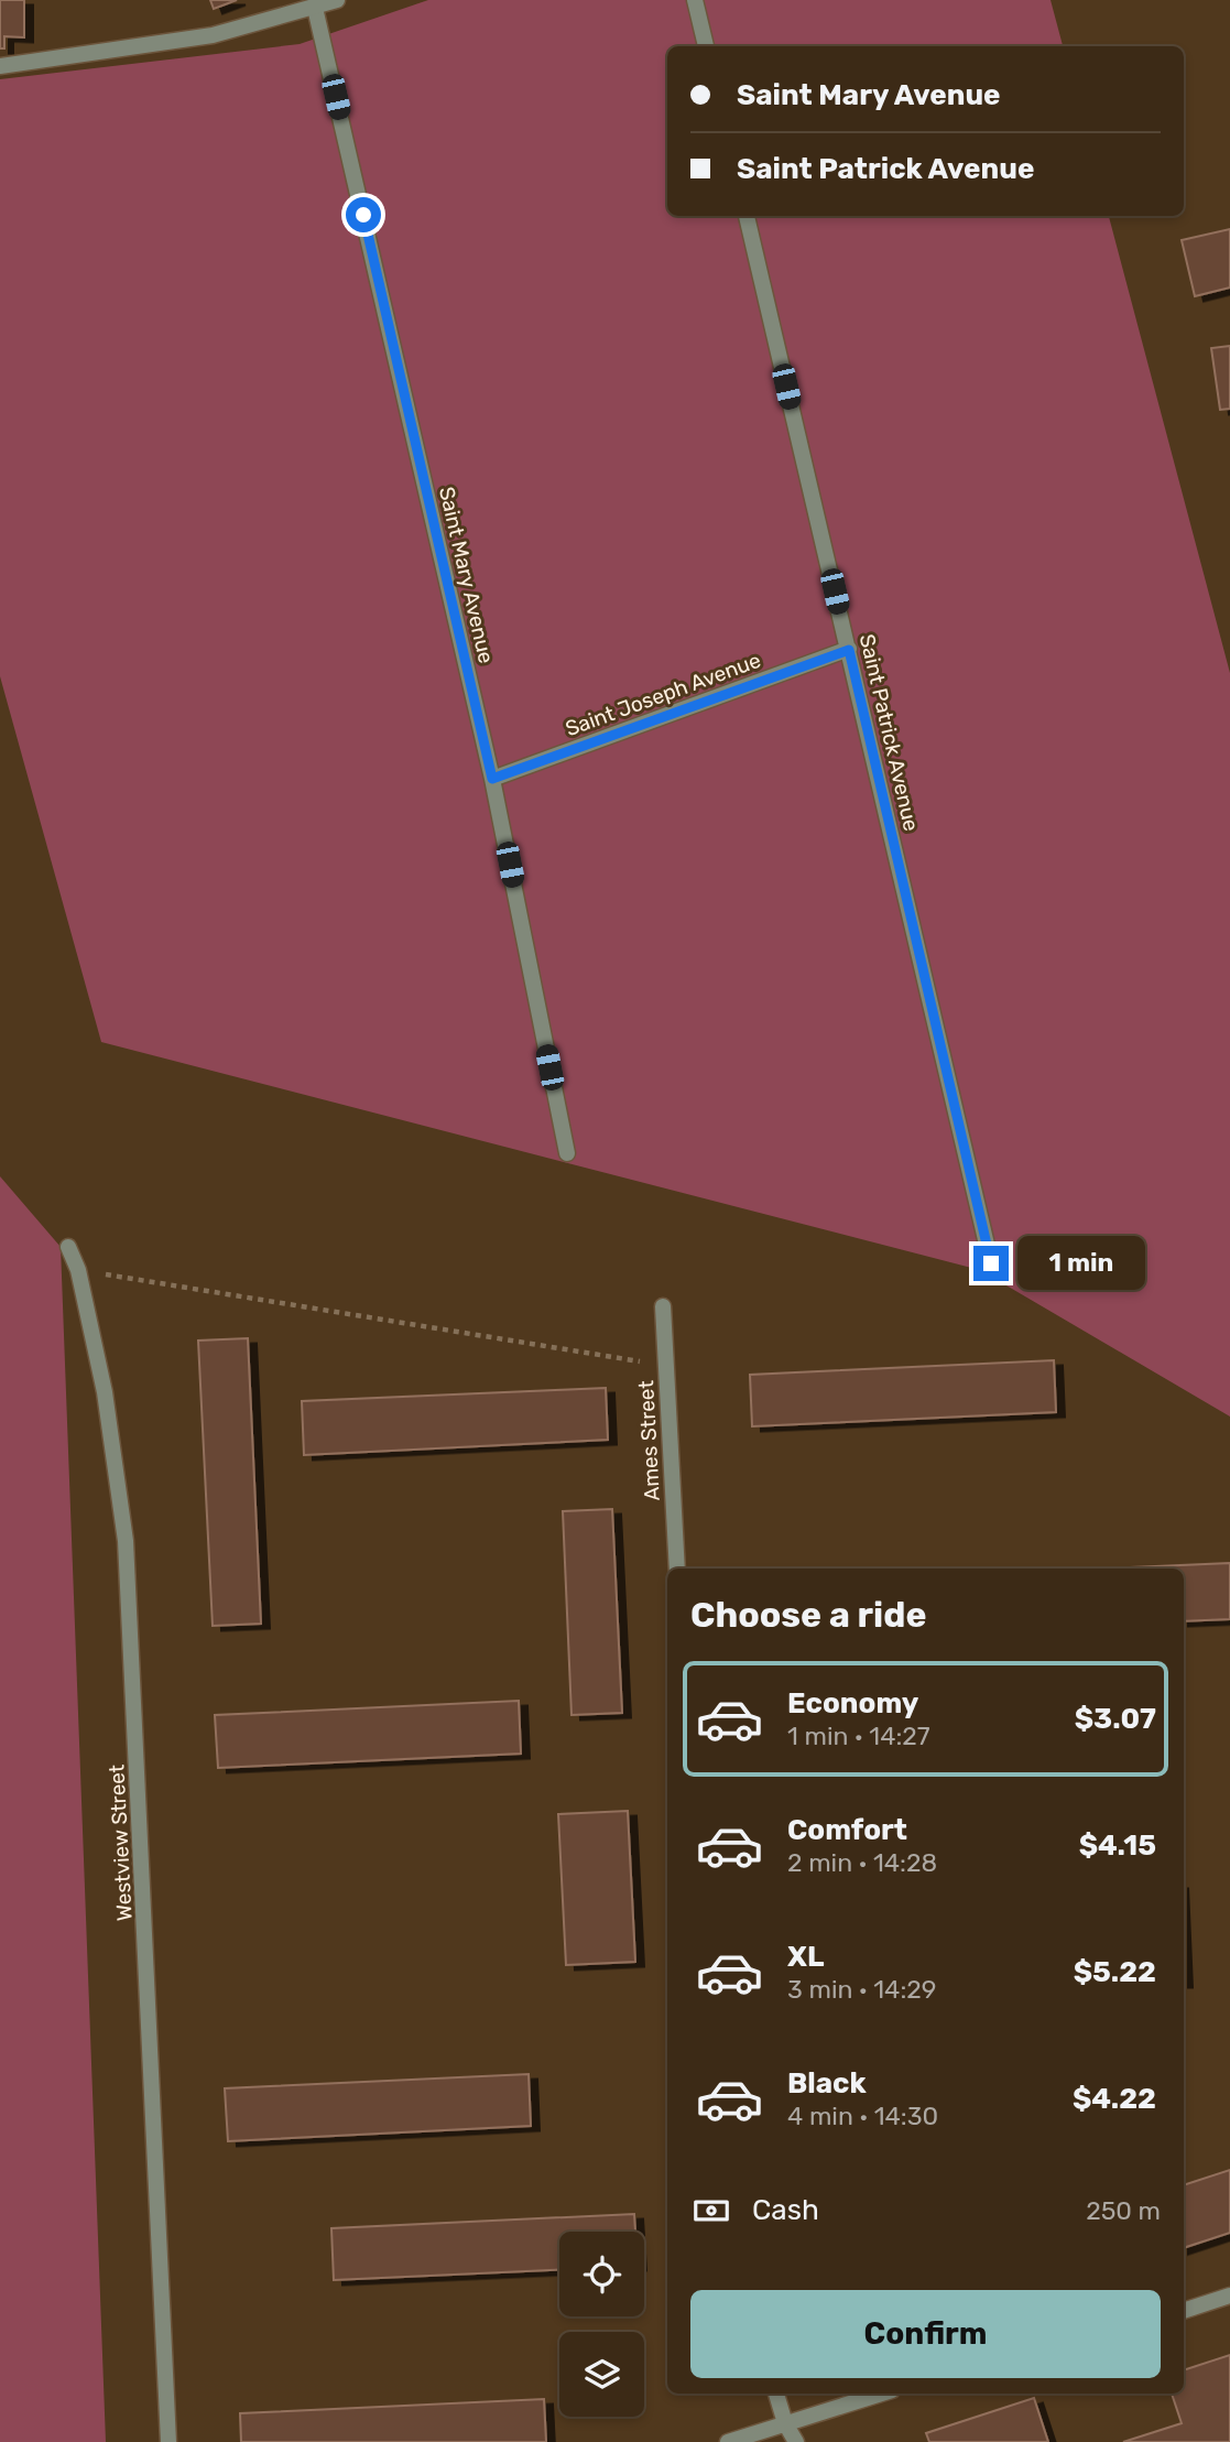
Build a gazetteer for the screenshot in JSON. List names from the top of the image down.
{
  "streets": {
    "street": [
      "Saint Mary Avenue",
      "Saint Joseph Avenue",
      "Saint Patrick Avenue",
      "Ames Street",
      "Westview Street"
    ]
  },
  "crossings": [
    ["Saint Mary Avenue", "Saint Joseph Avenue"],
    ["Saint Joseph Avenue", "Saint Patrick Avenue"]
  ],
  "page": {
    "banner": ["Saint Mary Avenue", "Saint Patrick Avenue"],
    "bubble": "1 min",
    "heading": "Choose a ride",
    "list": [
      {
        "name": "Economy",
        "note": "1 min · 14:27",
        "value": "$3.07"
      },
      {
        "name": "Comfort",
        "note": "2 min · 14:28",
        "value": "$4.15"
      },
      {
        "name": "XL",
        "note": "3 min · 14:29",
        "value": "$5.22"
      },
      {
        "name": "Black",
        "note": "4 min · 14:30",
        "value": "$4.22"
      }
    ],
    "pay": ["Cash", "250 m"],
    "buttons": "Confirm"
  }
}
